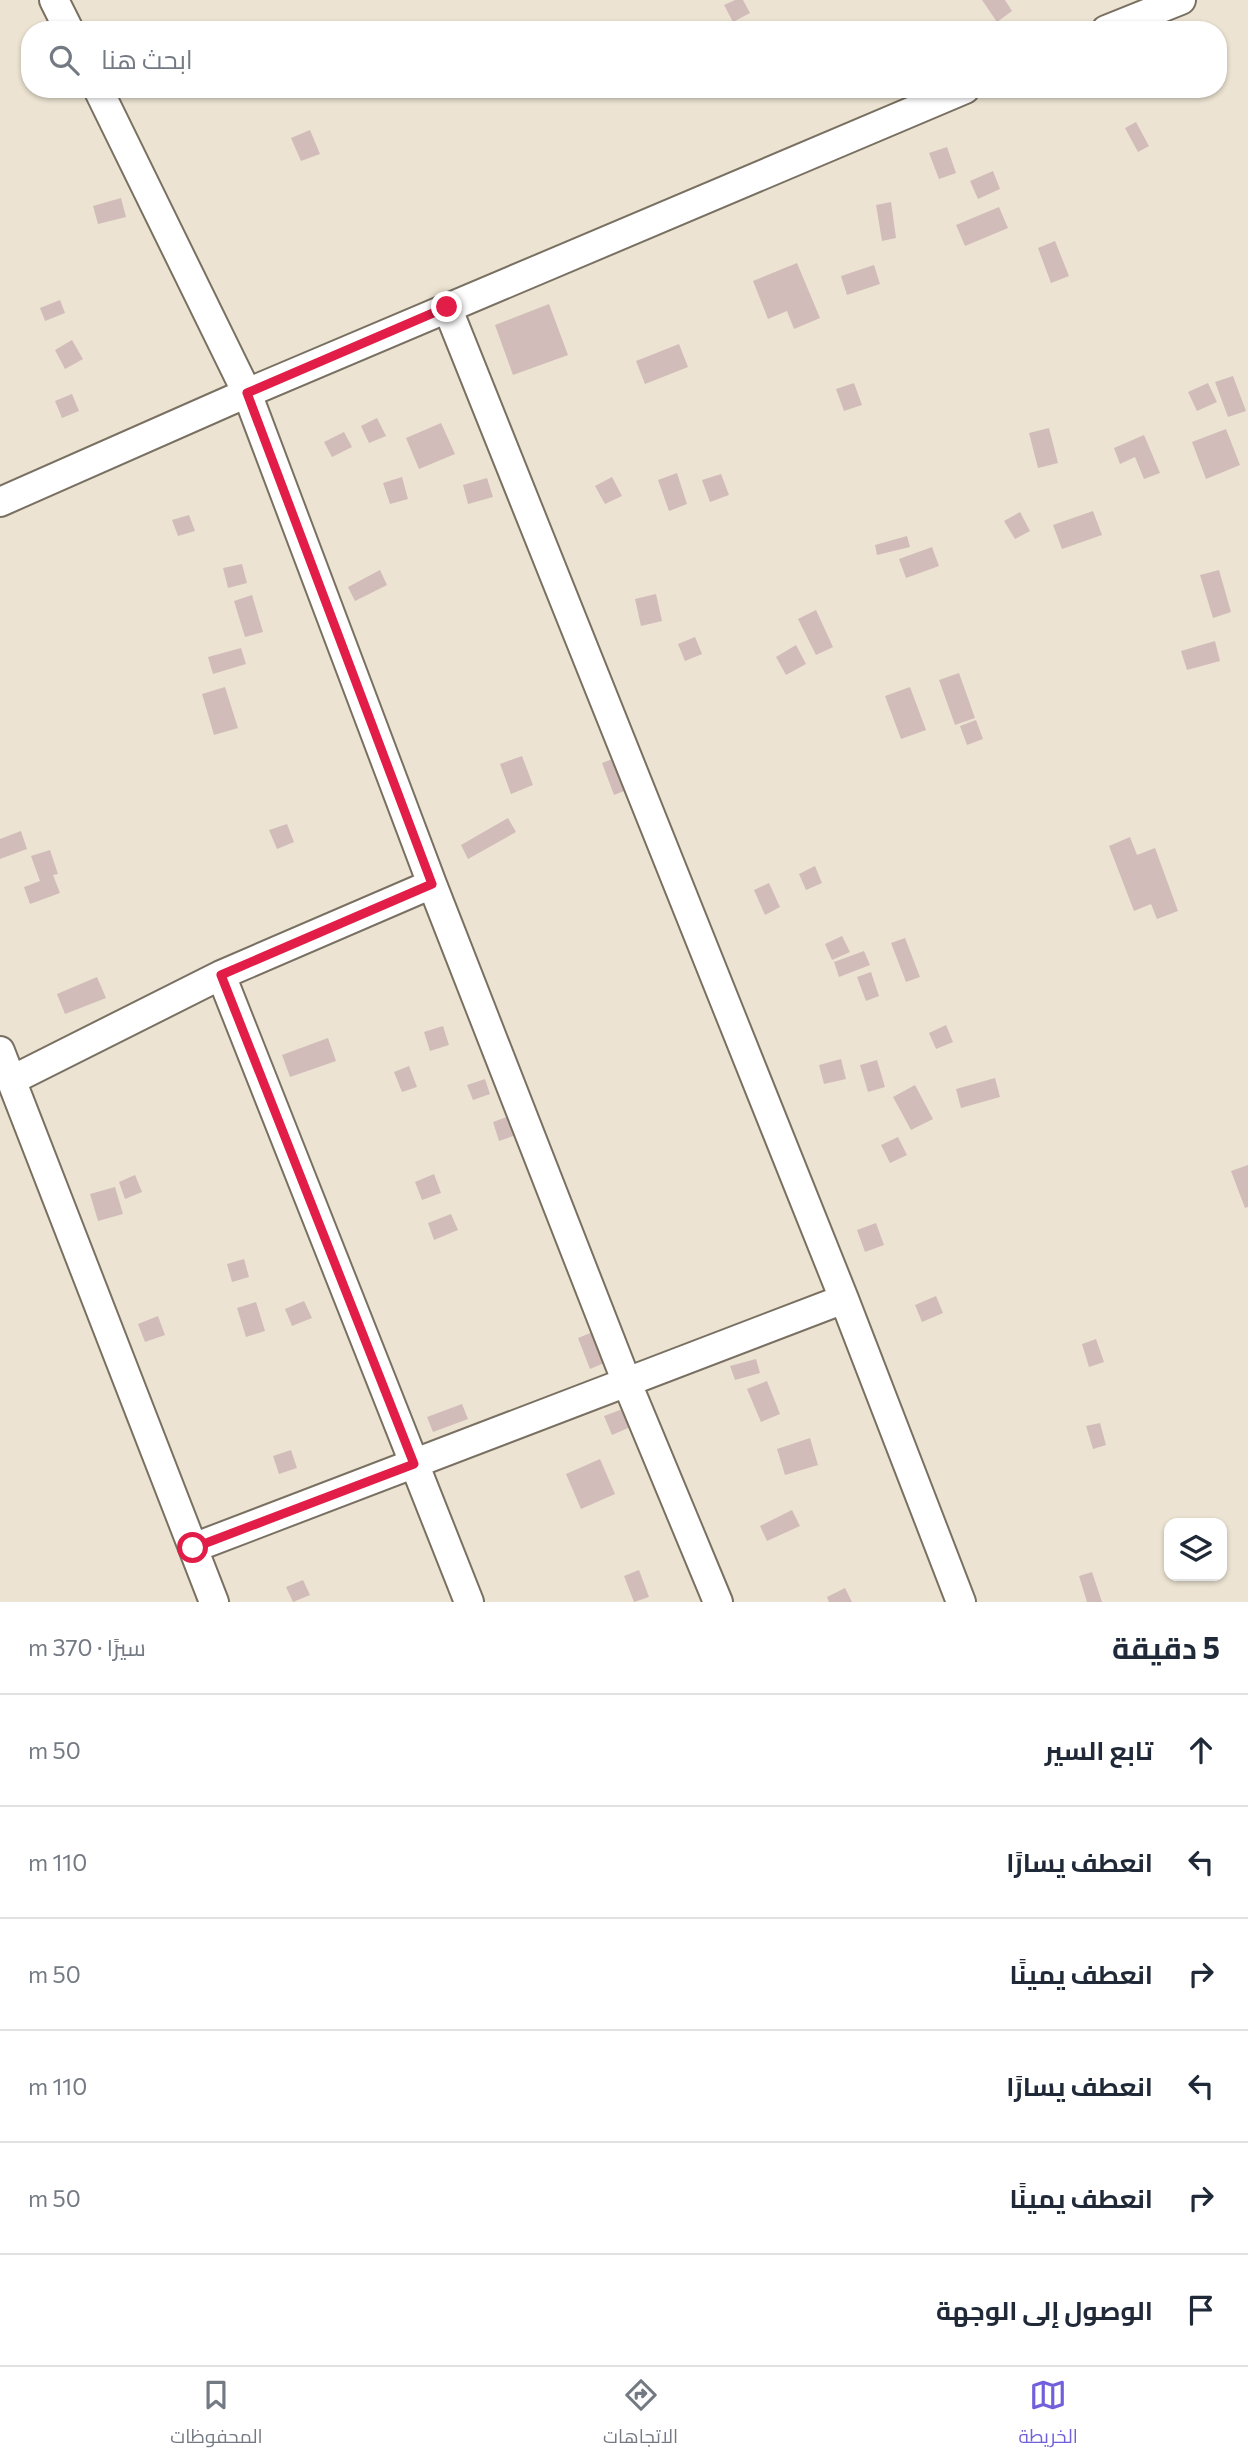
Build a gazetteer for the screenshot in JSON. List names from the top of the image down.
{
  "page": {
    "search": "ابحث هنا",
    "heading": ["5 دقيقة", "سيرًا · 370 m"],
    "list": [
      ["تابع السير", "50 m"],
      ["انعطف يسارًا", "110 m"],
      ["انعطف يمينًا", "50 m"],
      ["انعطف يسارًا", "110 m"],
      ["انعطف يمينًا", "50 m"],
      "الوصول إلى الوجهة"
    ],
    "nav": ["الخريطة", "الاتجاهات", "المحفوظات"]
  }
}
